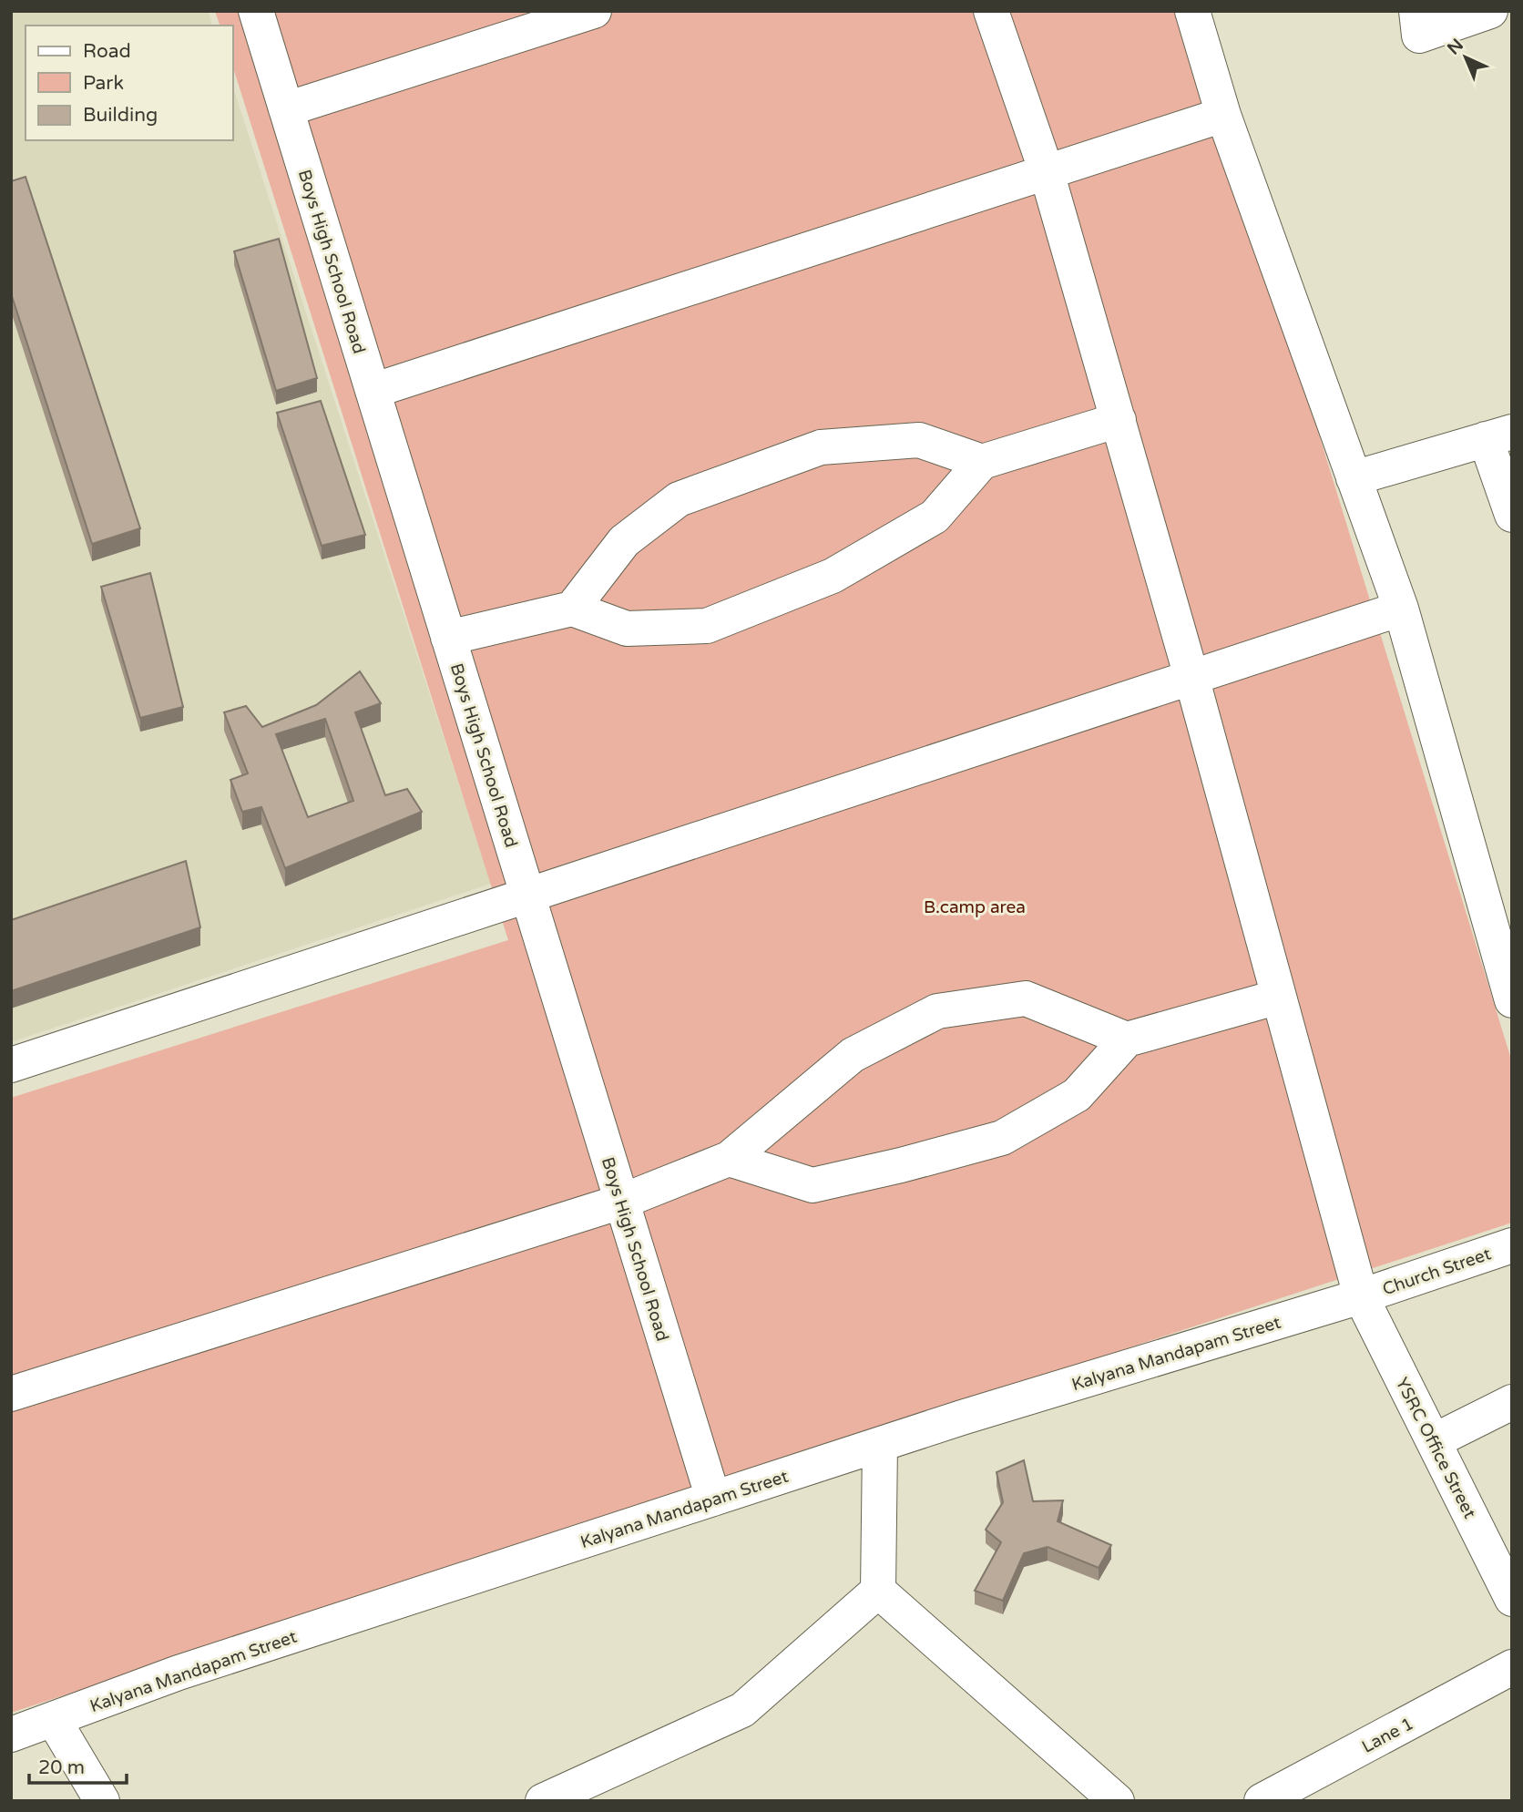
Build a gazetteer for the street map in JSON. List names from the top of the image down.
{
  "streets": {
    "street": [
      "Boys High School Road",
      "Church Street",
      "Kalyana Mandapam Street",
      "YSRC Office Street",
      "Lane 1"
    ]
  },
  "crossings": [
    ["Boys High School Road", "Kalyana Mandapam Street"],
    ["Church Street", "Kalyana Mandapam Street"],
    ["Church Street", "YSRC Office Street"],
    ["Kalyana Mandapam Street", "YSRC Office Street"]
  ],
  "parks": ["B.camp area"],
  "legend": ["Road", "Park", "Building"],
  "scale_bar": "20 m",
  "north": "top left"
}
